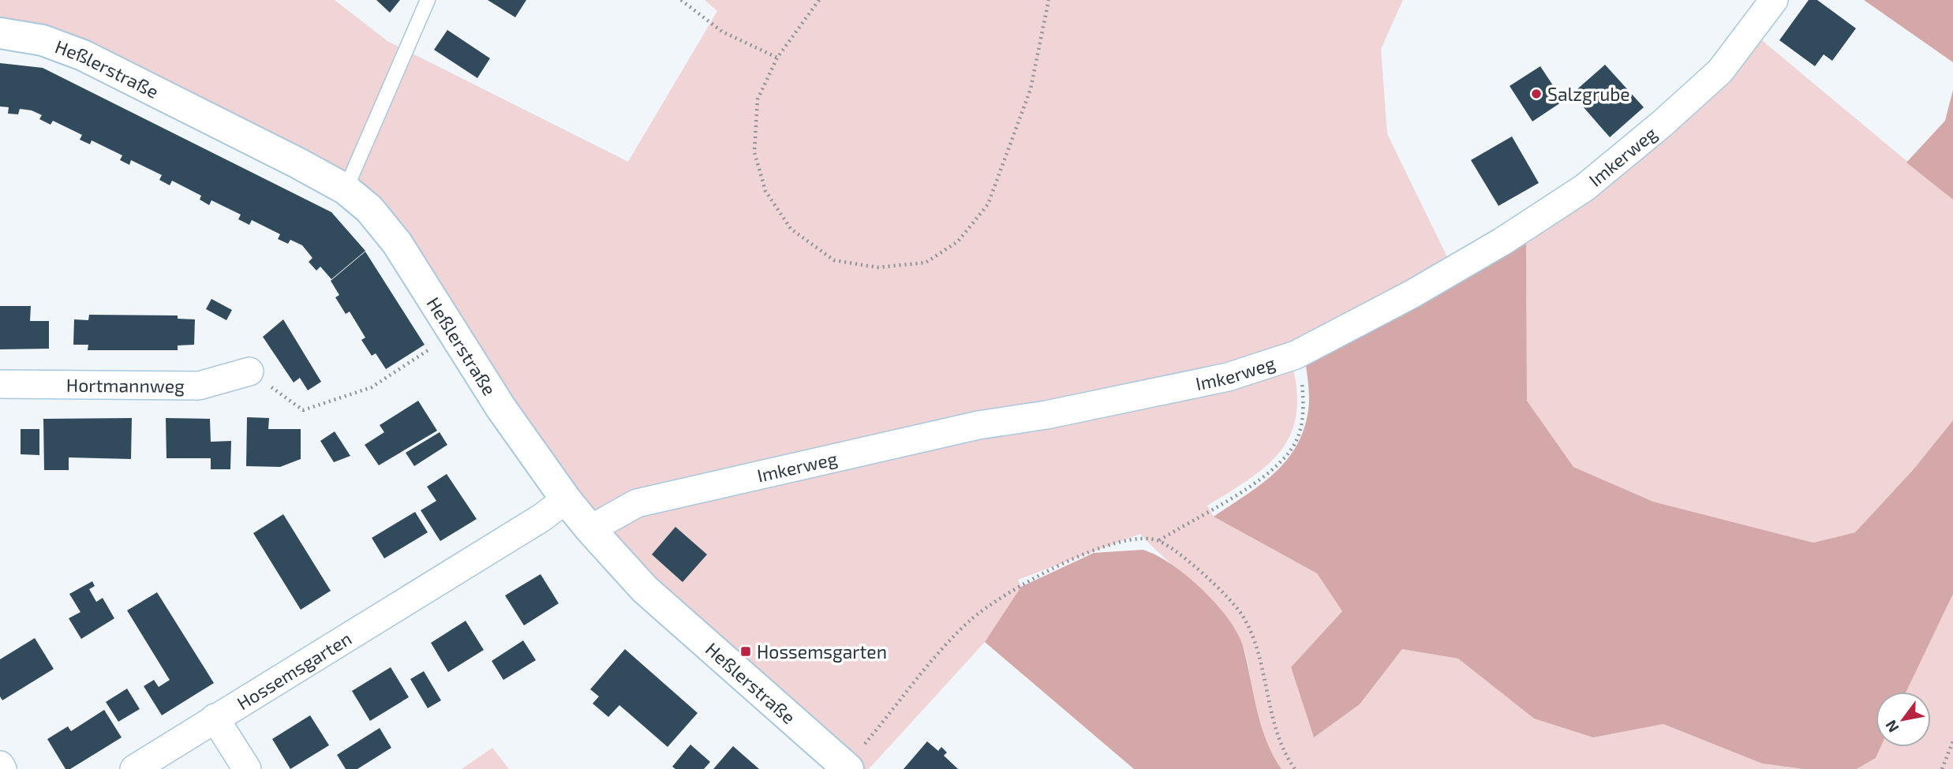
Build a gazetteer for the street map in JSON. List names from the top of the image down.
{
  "streets": {
    "street": [
      "Heßlerstraße",
      "Imkerweg",
      "Hortmannweg",
      "Hossemsgarten"
    ]
  },
  "crossings": [
    ["Heßlerstraße", "Imkerweg"],
    ["Heßlerstraße", "Hossemsgarten"]
  ],
  "places": {
    "other": ["Salzgrube"],
    "transit": ["Hossemsgarten"]
  },
  "north": "bottom left"
}
